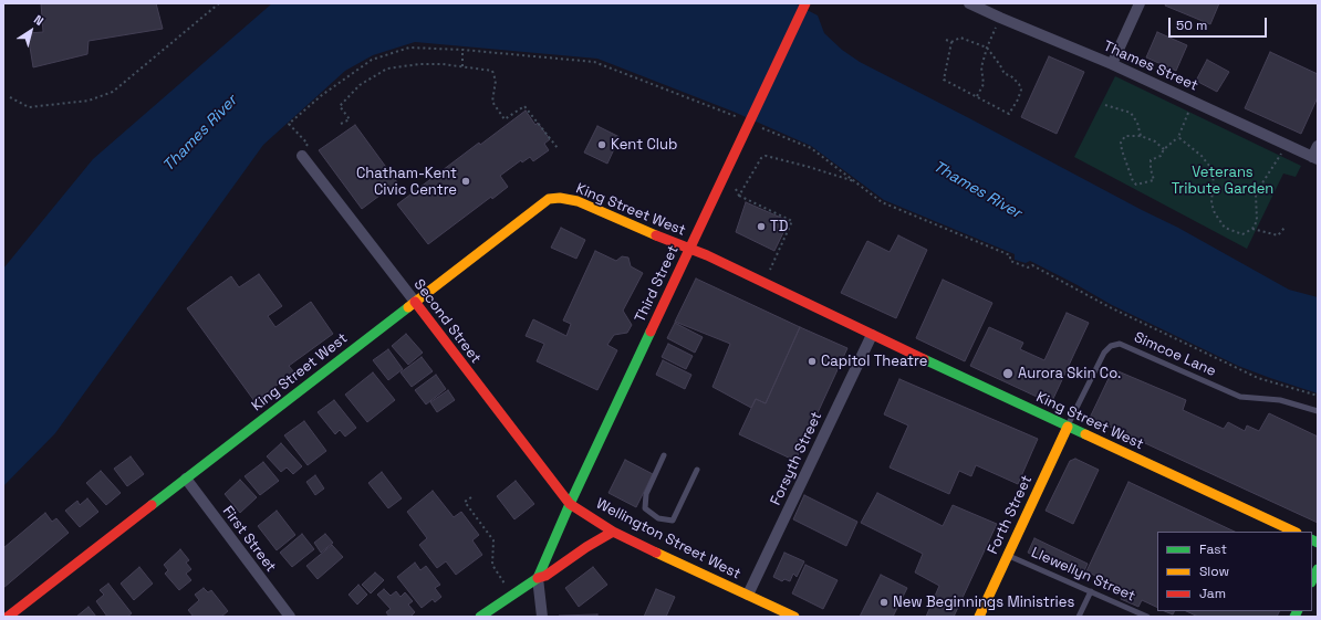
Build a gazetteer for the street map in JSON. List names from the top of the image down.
{
  "streets": {
    "street": [
      "Thames Street",
      "King Street West",
      "Third Street",
      "Second Street",
      "Forsyth Street",
      "Forth Street",
      "First Street",
      "Wellington Street West"
    ],
    "lane": ["Simcoe Lane", "Llewellyn Street"]
  },
  "crossings": [
    ["King Street West", "Third Street"],
    ["King Street West", "Second Street"],
    ["King Street West", "Simcoe Lane"],
    ["King Street West", "Forsyth Street"],
    ["King Street West", "Forth Street"],
    ["King Street West", "First Street"],
    ["Third Street", "Second Street"],
    ["Third Street", "Wellington Street West"],
    ["Second Street", "Wellington Street West"],
    ["Simcoe Lane", "Forth Street"],
    ["Forsyth Street", "Wellington Street West"],
    ["Forth Street", "Llewellyn Street"]
  ],
  "water": ["Thames River"],
  "parks": ["Veterans Tribute Garden"],
  "places": [
    "Kent Club",
    "Chatham-Kent Civic Centre",
    "TD",
    "Capitol Theatre",
    "Aurora Skin Co.",
    "New Beginnings Ministries"
  ],
  "legend": ["Fast", "Slow", "Jam"],
  "scale_bar": "50 m",
  "north": "top right"
}
